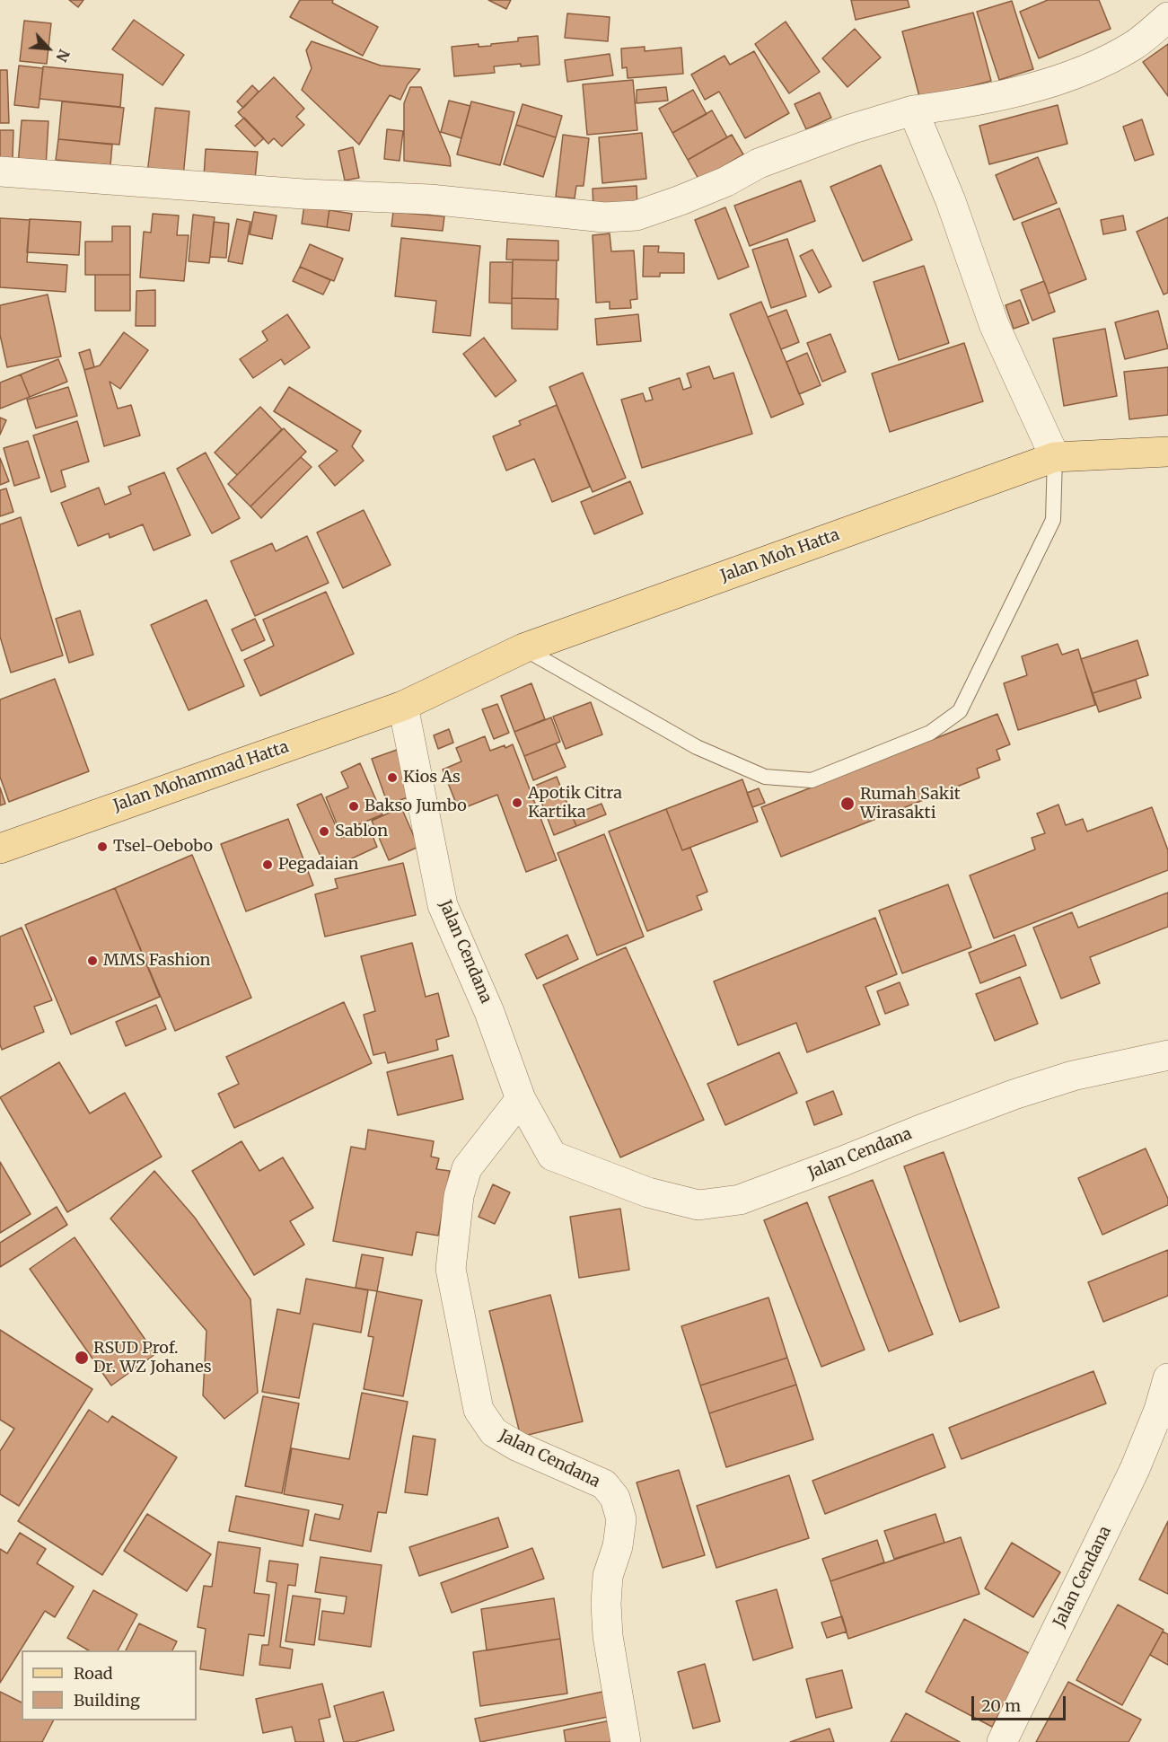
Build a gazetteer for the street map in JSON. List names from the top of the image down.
{
  "streets": {
    "main road": ["Jalan Moh Hatta", "Jalan Mohammad Hatta"],
    "street": ["Jalan Cendana"]
  },
  "crossings": [
    ["Jalan Moh Hatta", "Jalan Mohammad Hatta"],
    ["Jalan Moh Hatta", "Jalan Cendana"],
    ["Jalan Mohammad Hatta", "Jalan Cendana"]
  ],
  "places": [
    "Kios As",
    "Apotik Citra Kartika",
    "Rumah Sakit Wirasakti",
    "Bakso Jumbo",
    "Sablon",
    "Tsel-Oebobo",
    "Pegadaian",
    "MMS Fashion",
    "RSUD Prof. Dr. WZ Johanes"
  ],
  "legend": ["Road", "Building"],
  "scale_bar": "20 m",
  "north": "bottom right"
}
